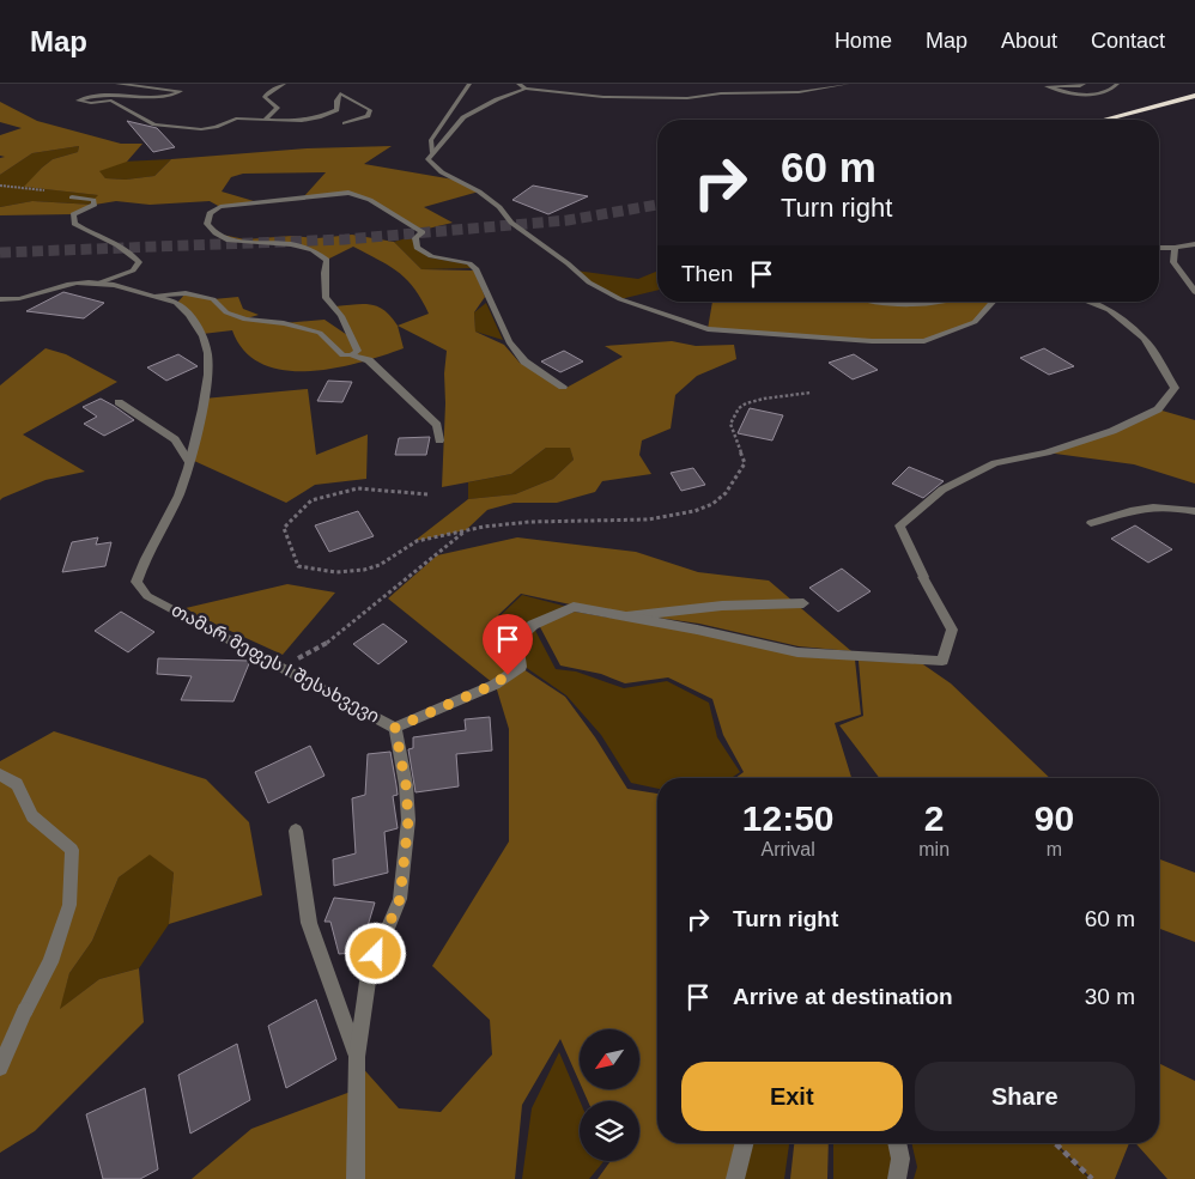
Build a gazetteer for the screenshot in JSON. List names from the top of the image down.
{
  "streets": {
    "street": ["თამარ მეფეს I შესახვევი"]
  },
  "north": "bottom left",
  "page": {
    "header": "Map",
    "nav": [
      "Home",
      "Map",
      "About",
      "Contact"
    ],
    "turn": ["60 m", "Turn right"],
    "then": "Then",
    "eta": [
      "12:50",
      "Arrival",
      "2",
      "min",
      "90",
      "m"
    ],
    "list": [
      {
        "name": "Turn right",
        "value": "60 m"
      },
      {
        "name": "Arrive at destination",
        "value": "30 m"
      }
    ],
    "buttons": ["Exit", "Share"]
  }
}
